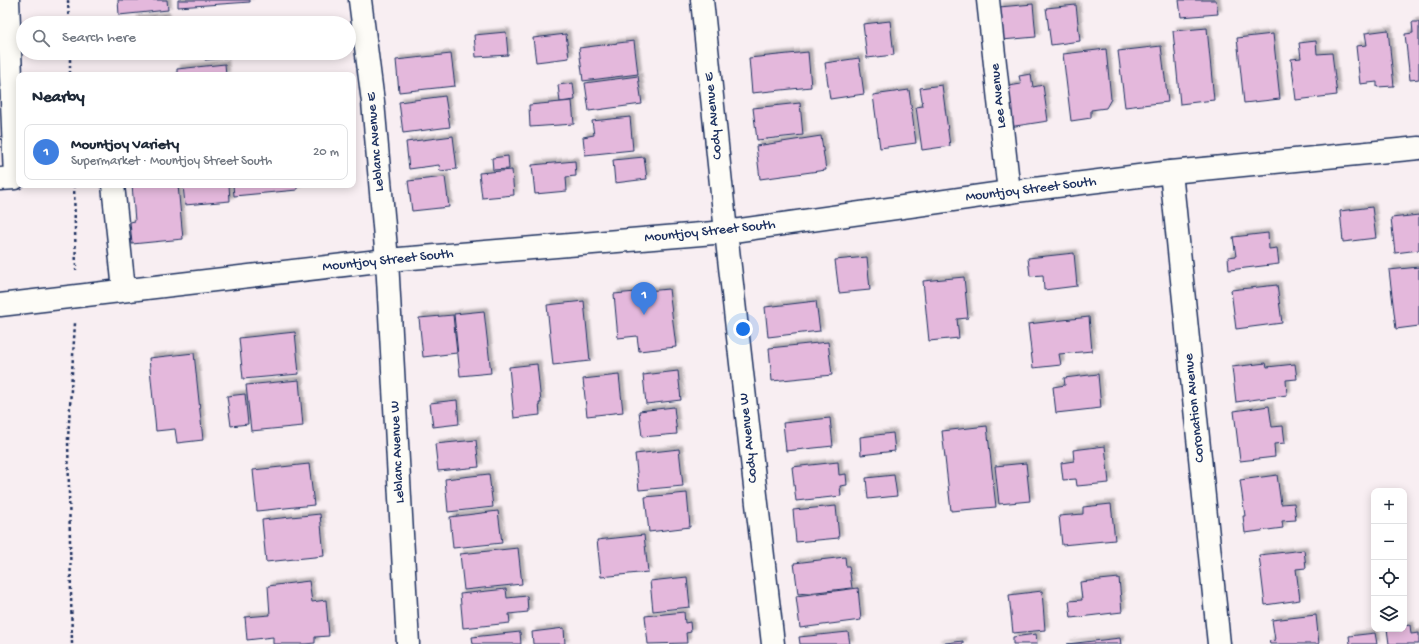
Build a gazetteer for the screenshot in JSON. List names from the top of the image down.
{
  "streets": {
    "street": [
      "Lee Avenue",
      "Cody Avenue E",
      "Leblanc Avenue E",
      "Mountjoy Street South",
      "Coronation Avenue",
      "Cody Avenue W",
      "Leblanc Avenue W"
    ]
  },
  "crossings": [
    ["Lee Avenue", "Mountjoy Street South"],
    ["Cody Avenue E", "Mountjoy Street South"],
    ["Cody Avenue E", "Cody Avenue W"],
    ["Leblanc Avenue E", "Mountjoy Street South"],
    ["Leblanc Avenue E", "Leblanc Avenue W"],
    ["Mountjoy Street South", "Coronation Avenue"],
    ["Mountjoy Street South", "Cody Avenue W"],
    ["Mountjoy Street South", "Leblanc Avenue W"]
  ],
  "page": {
    "search": "Search here",
    "heading": "Nearby",
    "list": [
      {
        "mark": "1",
        "name": "Mountjoy Variety",
        "note": "Supermarket · Mountjoy Street South",
        "value": "20 m"
      }
    ],
    "pins": "1",
    "map_buttons": ["+", "−"]
  }
}
